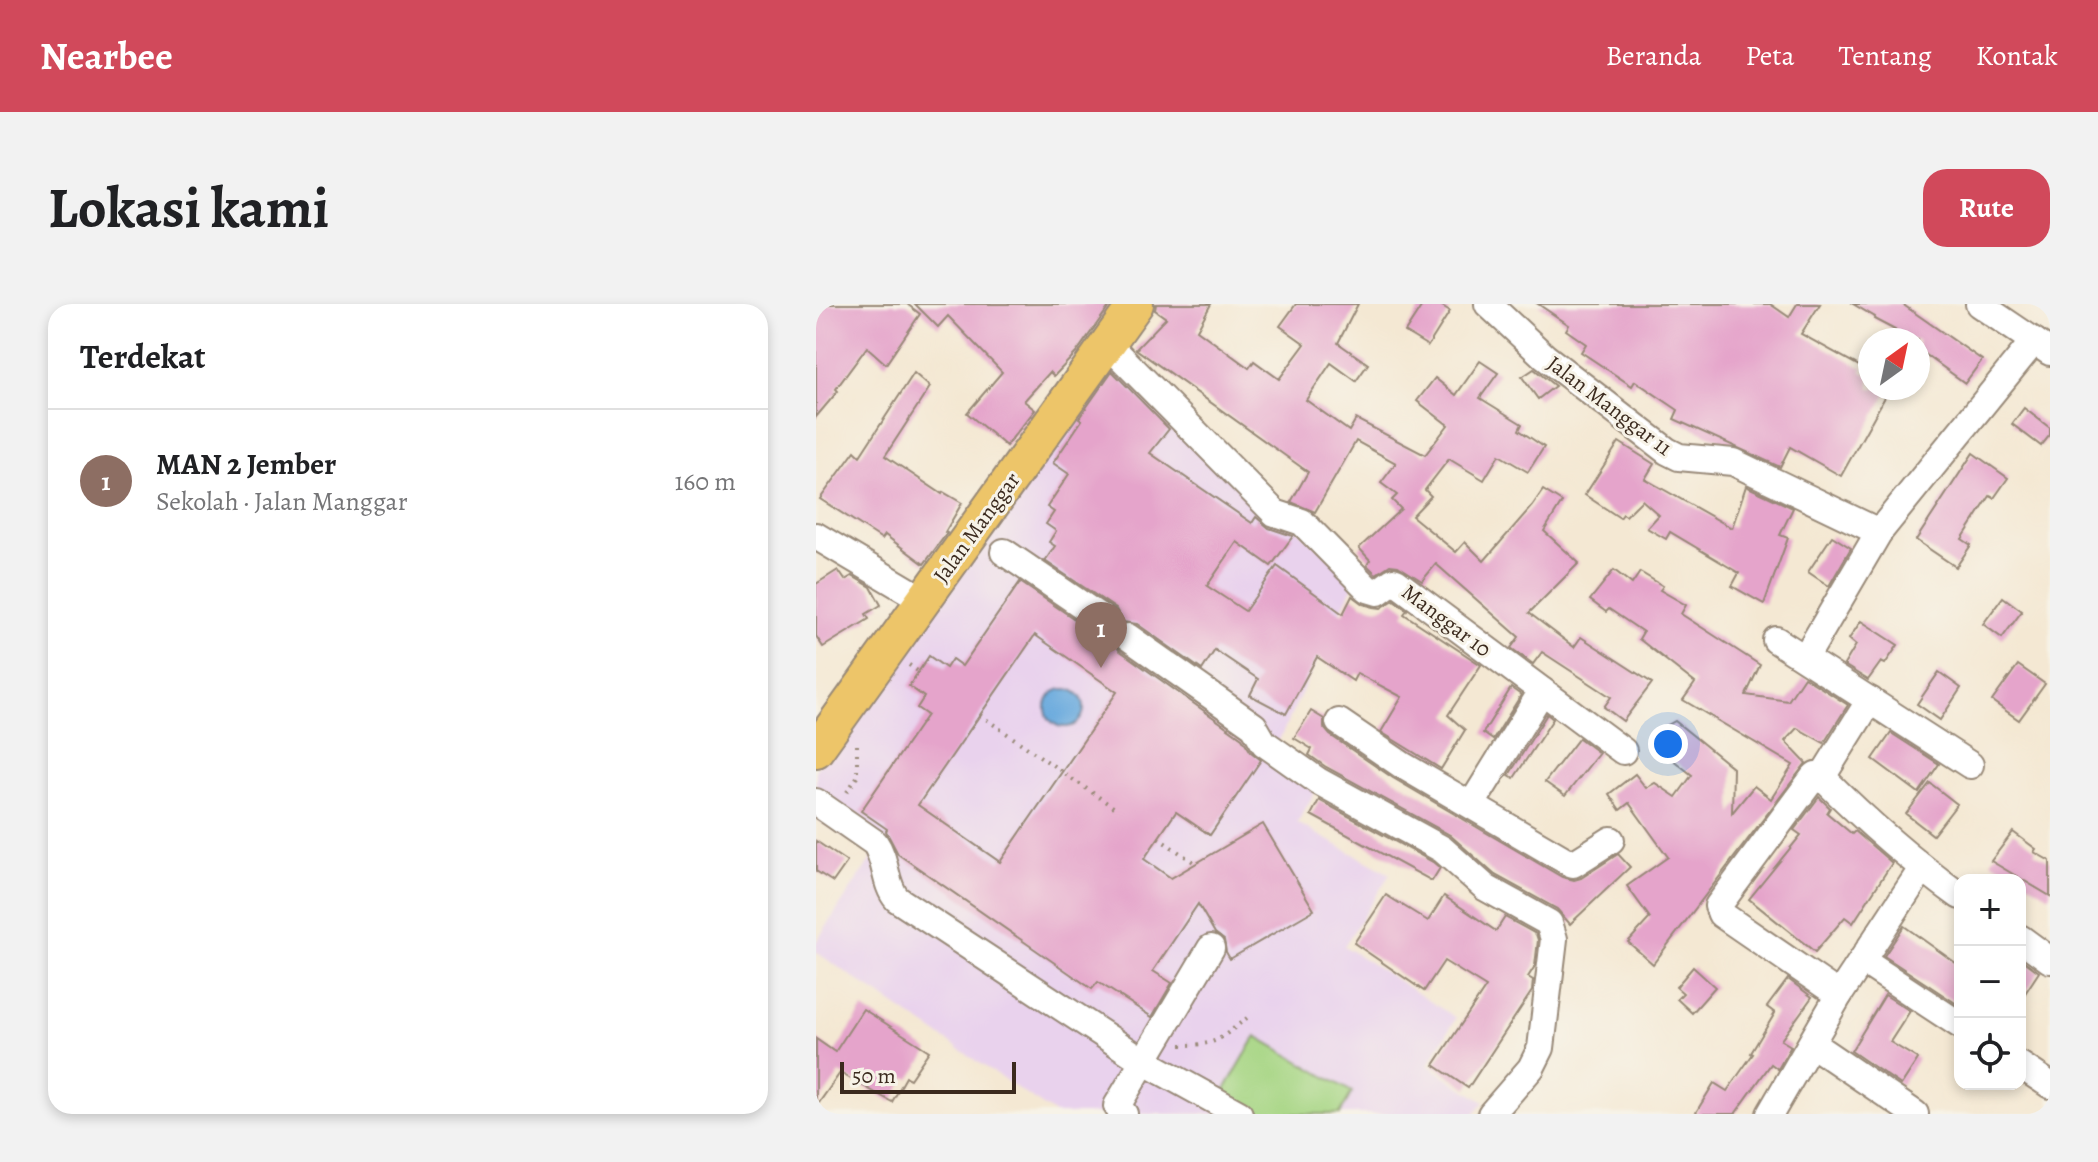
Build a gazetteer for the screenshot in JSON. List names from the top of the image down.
{
  "streets": {
    "main road": ["Jalan Manggar"],
    "street": ["Jalan Manggar 11", "Manggar 10"]
  },
  "crossings": [
    ["Jalan Manggar", "Manggar 10"]
  ],
  "scale_bar": "50 m",
  "north": "top right",
  "page": {
    "header": "Nearbee",
    "nav": [
      "Beranda",
      "Peta",
      "Tentang",
      "Kontak"
    ],
    "buttons": "Rute",
    "title": "Lokasi kami",
    "heading": "Terdekat",
    "list": [
      {
        "mark": "1",
        "name": "MAN 2 Jember",
        "note": "Sekolah · Jalan Manggar",
        "value": "160 m"
      }
    ],
    "pins": "1",
    "map_buttons": ["+", "−"],
    "scale": "50 m"
  }
}
